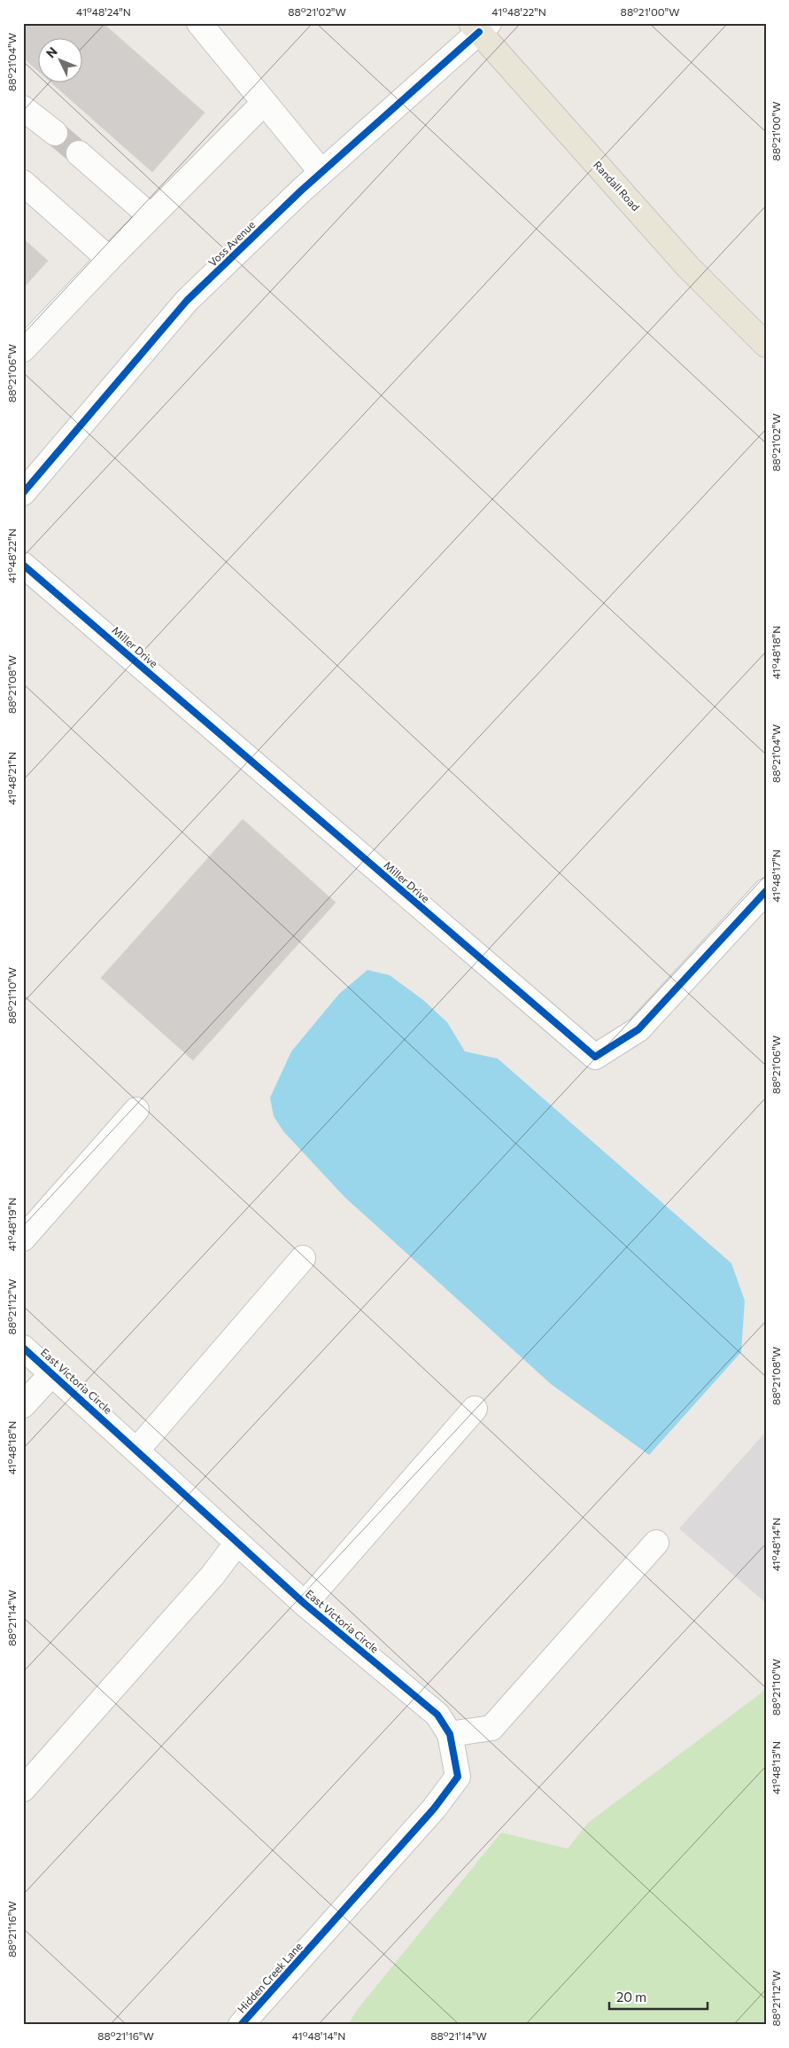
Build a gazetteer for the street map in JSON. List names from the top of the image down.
{
  "streets": {
    "main road": ["Randall Road"],
    "street": [
      "Voss Avenue",
      "Miller Drive",
      "East Victoria Circle",
      "Hidden Creek Lane"
    ]
  },
  "crossings": [
    ["Randall Road", "Voss Avenue"],
    ["East Victoria Circle", "Hidden Creek Lane"]
  ],
  "scale_bar": "20 m",
  "north": "top left",
  "coordinates": [
    "41°48'24\"N",
    "88°21'02\"W",
    "41°48'22\"N",
    "88°21'00\"W",
    "88°21'04\"W",
    "88°21'06\"W",
    "41°48'18\"N",
    "88°21'08\"W",
    "41°48'21\"N",
    "41°48'17\"N",
    "88°21'10\"W",
    "41°48'19\"N",
    "88°21'12\"W",
    "41°48'14\"N",
    "88°21'14\"W",
    "41°48'13\"N",
    "88°21'16\"W"
  ]
}
